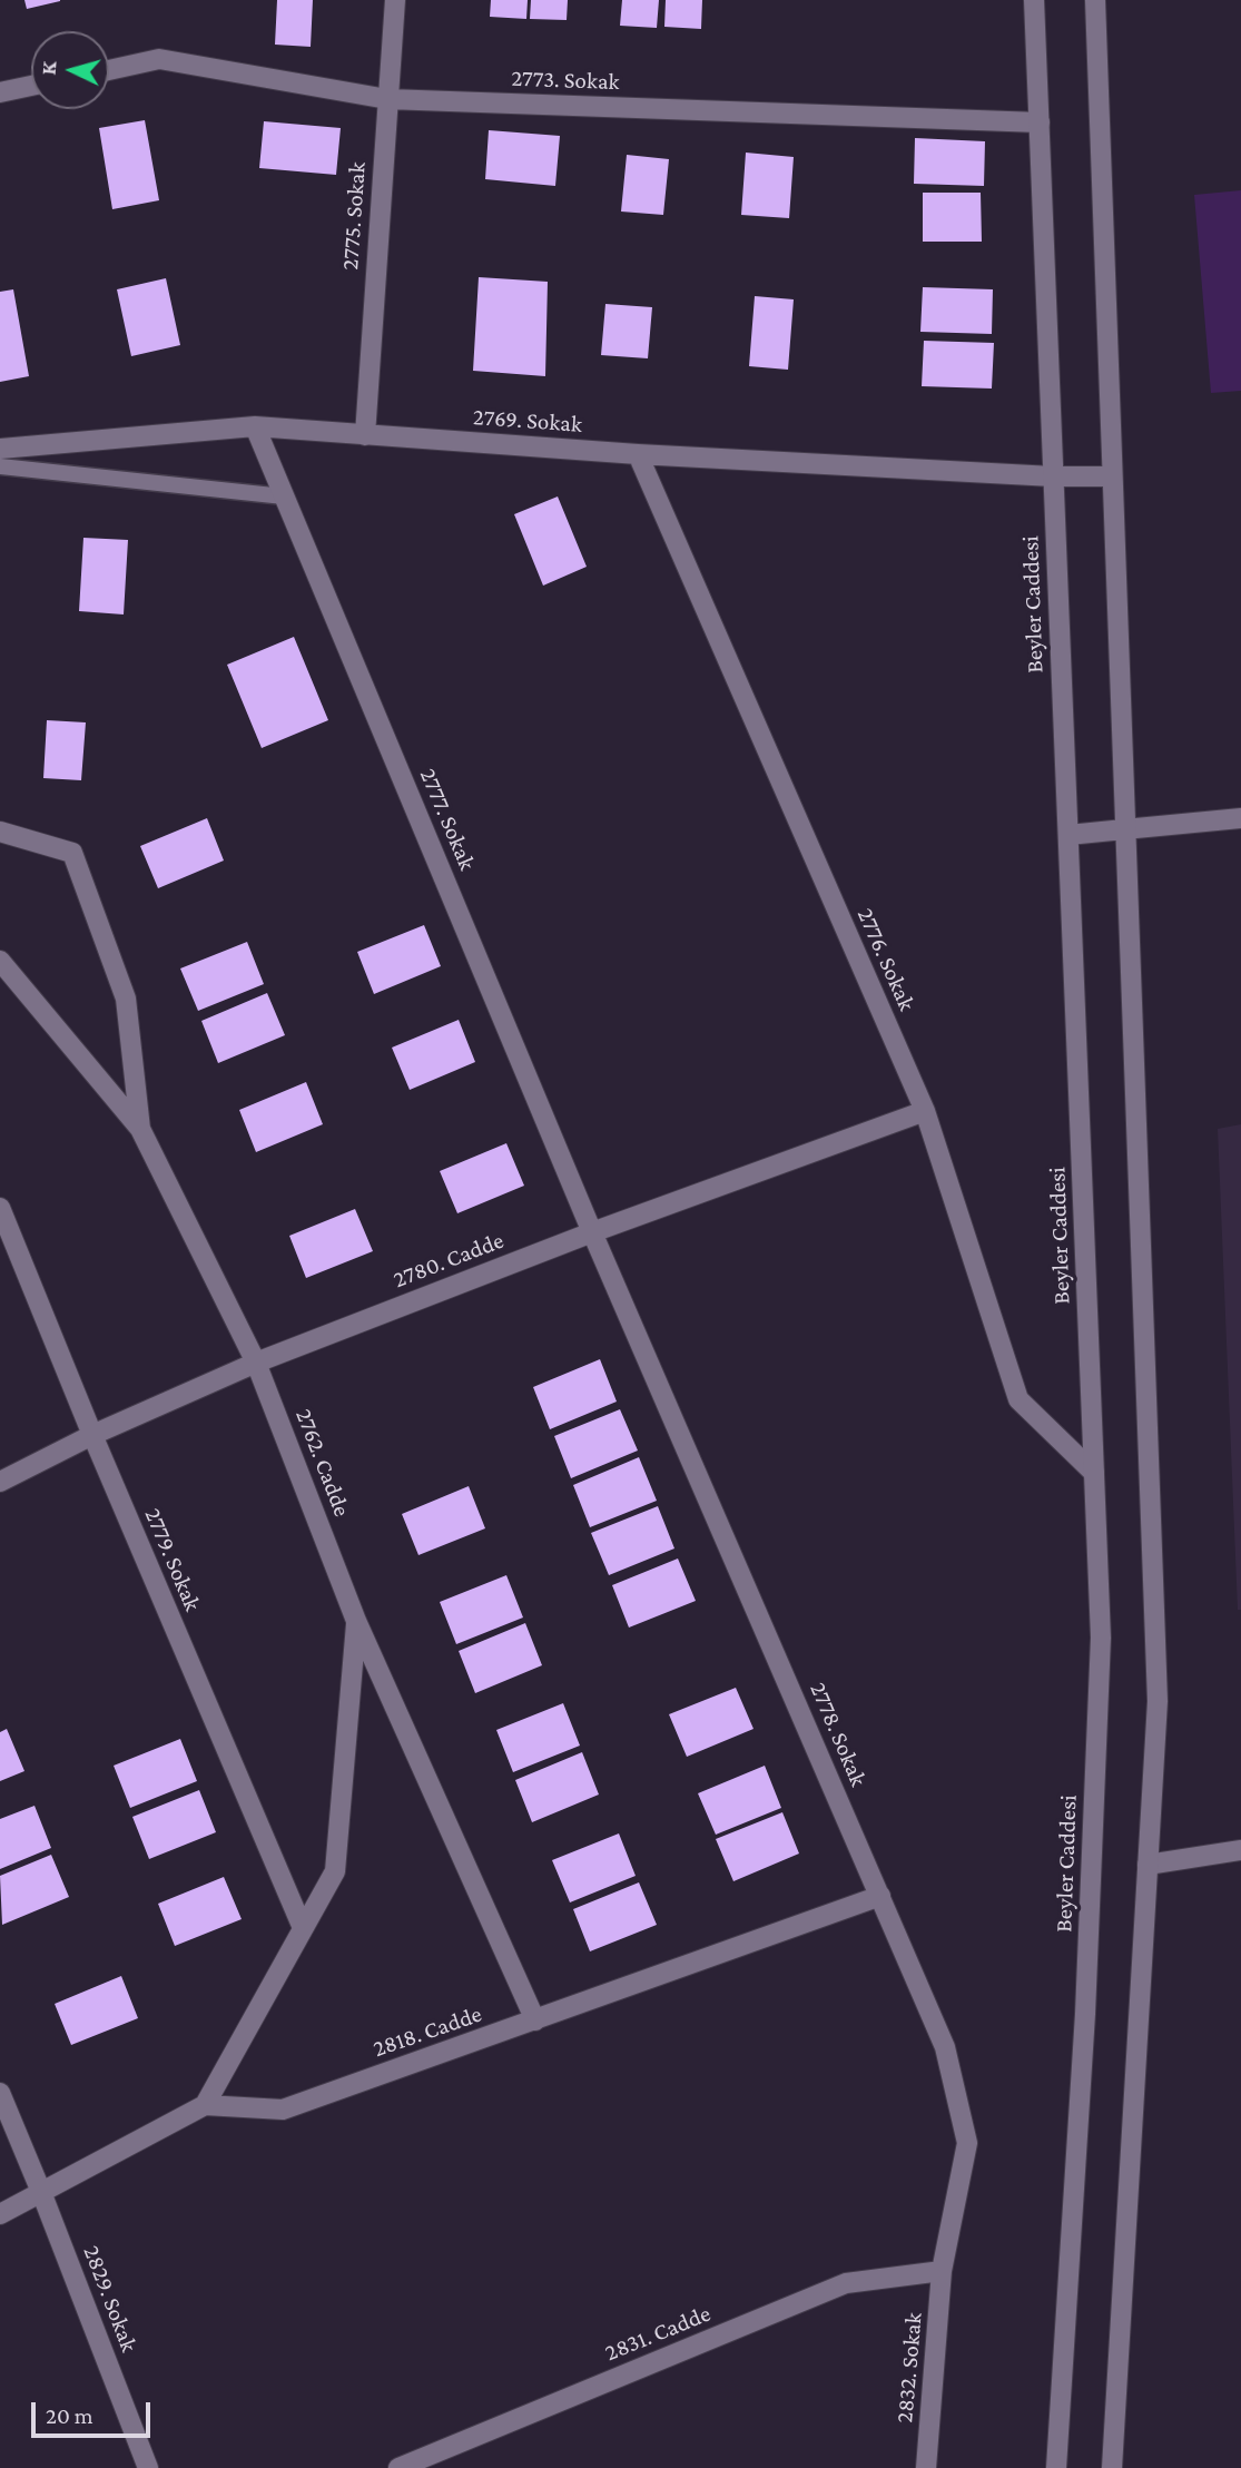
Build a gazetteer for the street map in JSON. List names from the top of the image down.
{
  "streets": {
    "street": [
      "2773. Sokak",
      "2775. Sokak",
      "2769. Sokak",
      "Beyler Caddesi",
      "2777. Sokak",
      "2776. Sokak",
      "2780. Cadde",
      "2762. Cadde",
      "2779. Sokak",
      "2778. Sokak",
      "2818. Cadde",
      "2829. Sokak",
      "2831. Cadde",
      "2832. Sokak"
    ]
  },
  "crossings": [
    ["2773. Sokak", "2775. Sokak"],
    ["2773. Sokak", "Beyler Caddesi"],
    ["2775. Sokak", "2769. Sokak"],
    ["2769. Sokak", "Beyler Caddesi"],
    ["2769. Sokak", "2777. Sokak"],
    ["2769. Sokak", "2776. Sokak"],
    ["Beyler Caddesi", "2776. Sokak"],
    ["2777. Sokak", "2780. Cadde"],
    ["2777. Sokak", "2778. Sokak"],
    ["2776. Sokak", "2780. Cadde"],
    ["2780. Cadde", "2762. Cadde"],
    ["2780. Cadde", "2779. Sokak"],
    ["2780. Cadde", "2778. Sokak"],
    ["2762. Cadde", "2818. Cadde"],
    ["2778. Sokak", "2818. Cadde"],
    ["2778. Sokak", "2831. Cadde"],
    ["2778. Sokak", "2832. Sokak"],
    ["2831. Cadde", "2832. Sokak"]
  ],
  "scale_bar": "20 m",
  "north": "left"
}
